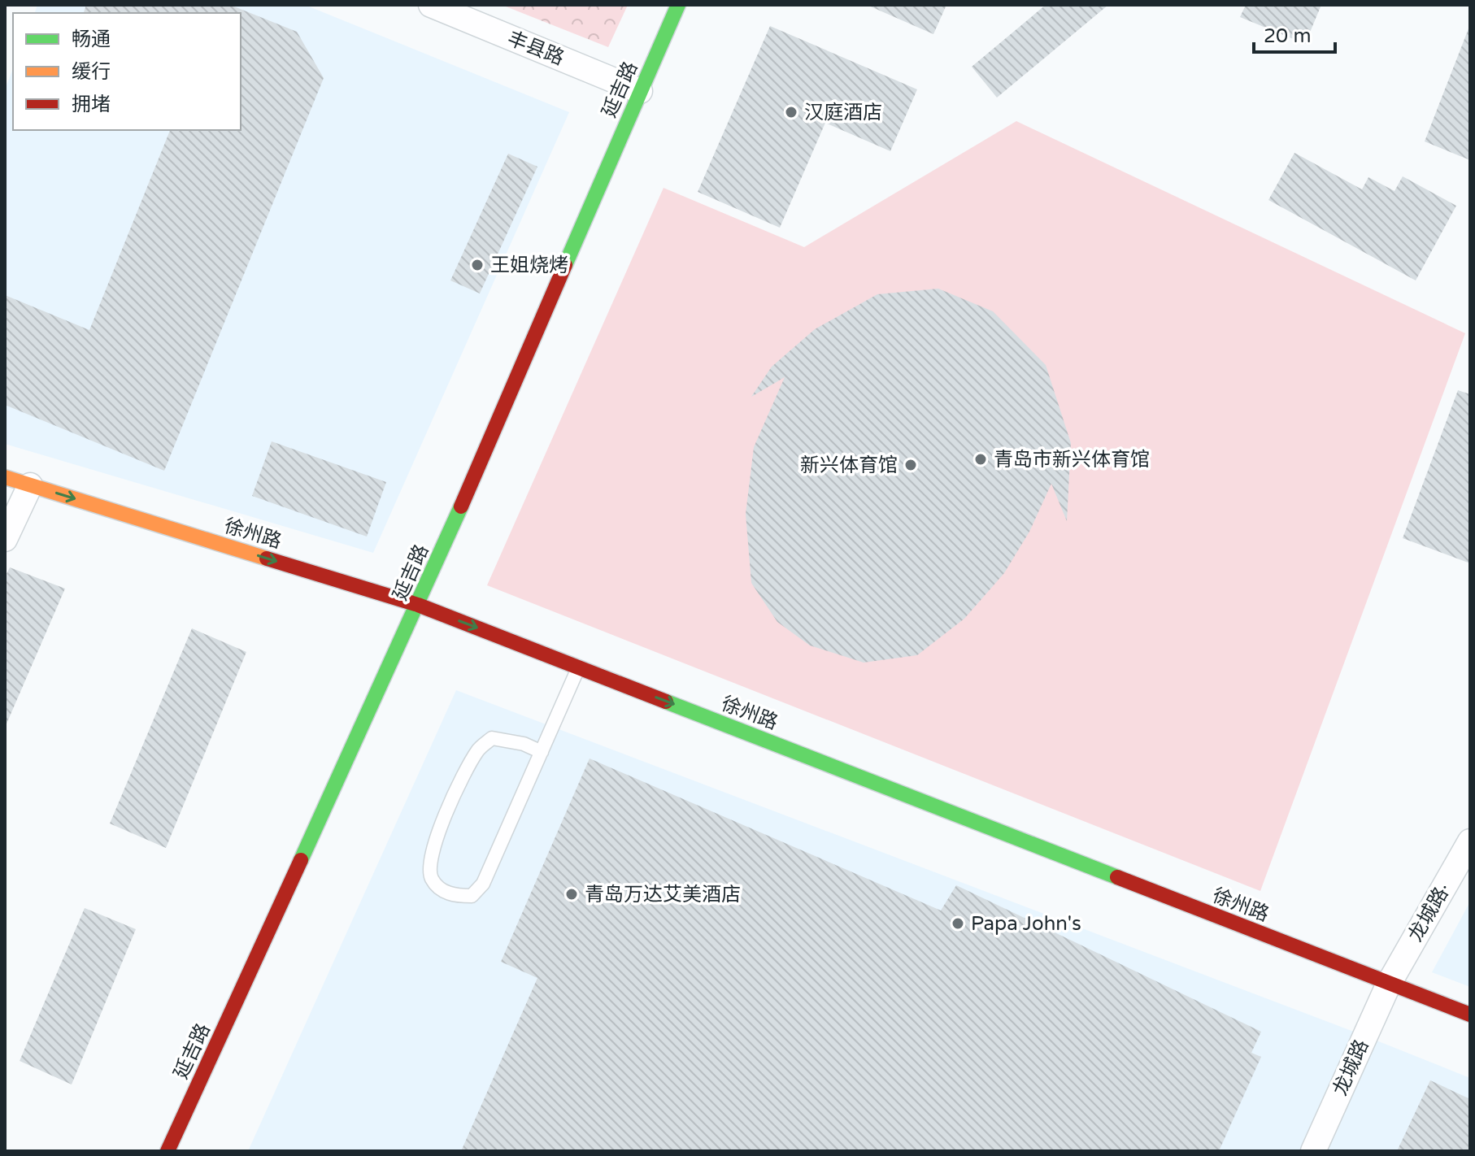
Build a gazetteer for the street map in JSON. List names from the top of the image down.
{
  "streets": {
    "street": [
      "丰县路",
      "延吉路",
      "徐州路",
      "龙城路·",
      "龙城路"
    ]
  },
  "crossings": [
    ["丰县路", "延吉路"],
    ["延吉路", "徐州路"],
    ["徐州路", "龙城路·"],
    ["徐州路", "龙城路"],
    ["龙城路·", "龙城路"]
  ],
  "one_way": ["徐州路"],
  "places": [
    "汉庭酒店",
    "王姐烧烤",
    "青岛市新兴体育馆",
    "新兴体育馆",
    "青岛万达艾美酒店",
    "Papa John's"
  ],
  "legend": ["畅通", "缓行", "拥堵"],
  "scale_bar": "20 m"
}
